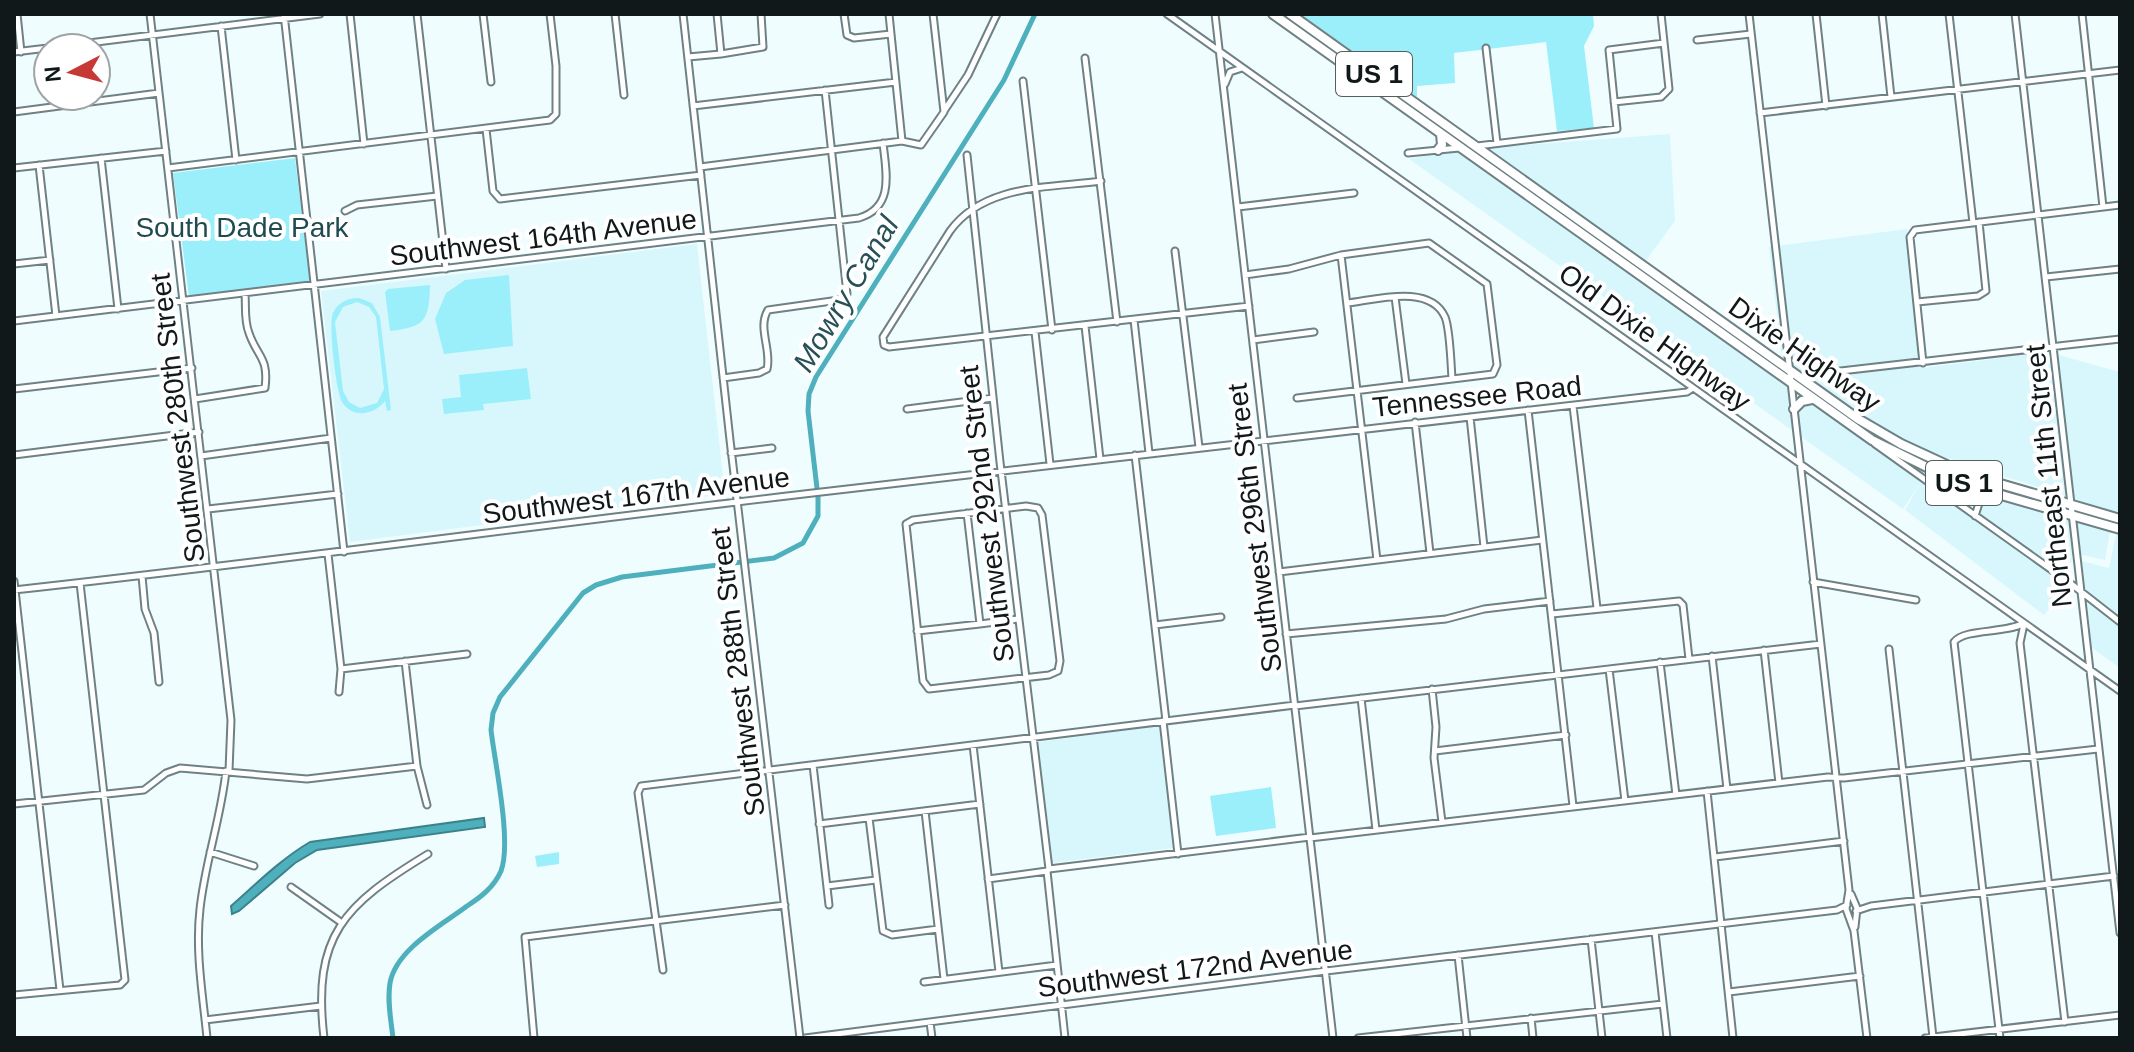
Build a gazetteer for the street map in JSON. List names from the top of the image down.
{
  "streets": {
    "highway": ["US 1", "Dixie Highway"],
    "street": [
      "Southwest 164th Avenue",
      "Old Dixie Highway",
      "Tennessee Road",
      "Southwest 280th Street",
      "Northeast 11th Street",
      "Southwest 167th Avenue",
      "Southwest 292nd Street",
      "Southwest 296th Street",
      "Southwest 288th Street",
      "Southwest 172nd Avenue"
    ]
  },
  "crossings": [
    ["US 1", "Dixie Highway"],
    ["US 1", "Northeast 11th Street"],
    ["Southwest 164th Avenue", "Southwest 280th Street"],
    ["Southwest 164th Avenue", "Southwest 288th Street"],
    ["Old Dixie Highway", "Tennessee Road"],
    ["Old Dixie Highway", "Northeast 11th Street"],
    ["Old Dixie Highway", "Southwest 296th Street"],
    ["Dixie Highway", "Northeast 11th Street"],
    ["Tennessee Road", "Southwest 167th Avenue"],
    ["Tennessee Road", "Southwest 296th Street"],
    ["Southwest 280th Street", "Southwest 167th Avenue"],
    ["Southwest 167th Avenue", "Southwest 292nd Street"],
    ["Southwest 167th Avenue", "Southwest 296th Street"],
    ["Southwest 167th Avenue", "Southwest 288th Street"],
    ["Southwest 292nd Street", "Southwest 172nd Avenue"],
    ["Southwest 296th Street", "Southwest 172nd Avenue"],
    ["Southwest 288th Street", "Southwest 172nd Avenue"]
  ],
  "water": ["Mowry Canal"],
  "parks": ["South Dade Park"],
  "north": "left"
}
